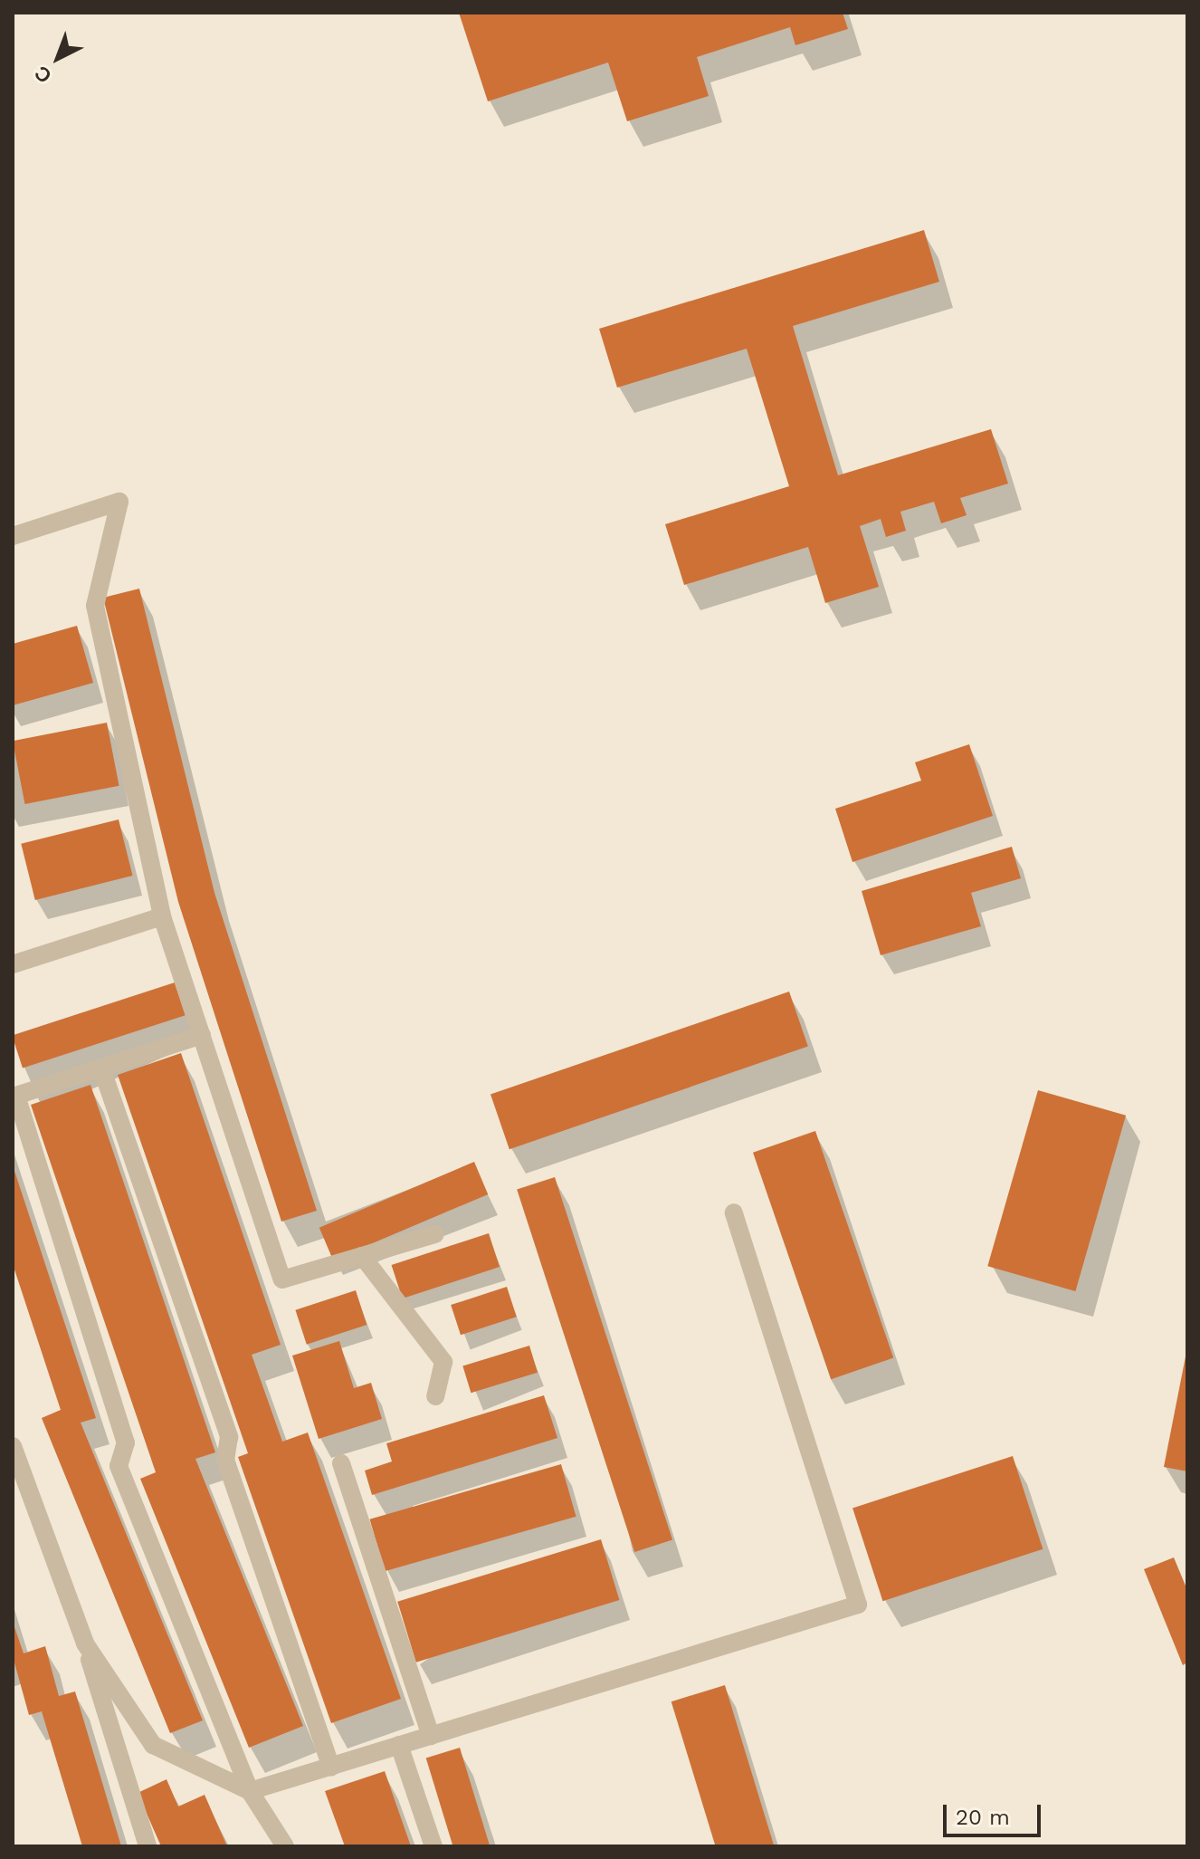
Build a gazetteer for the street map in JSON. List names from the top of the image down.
{
  "scale_bar": "20 m",
  "north": "bottom left"
}
